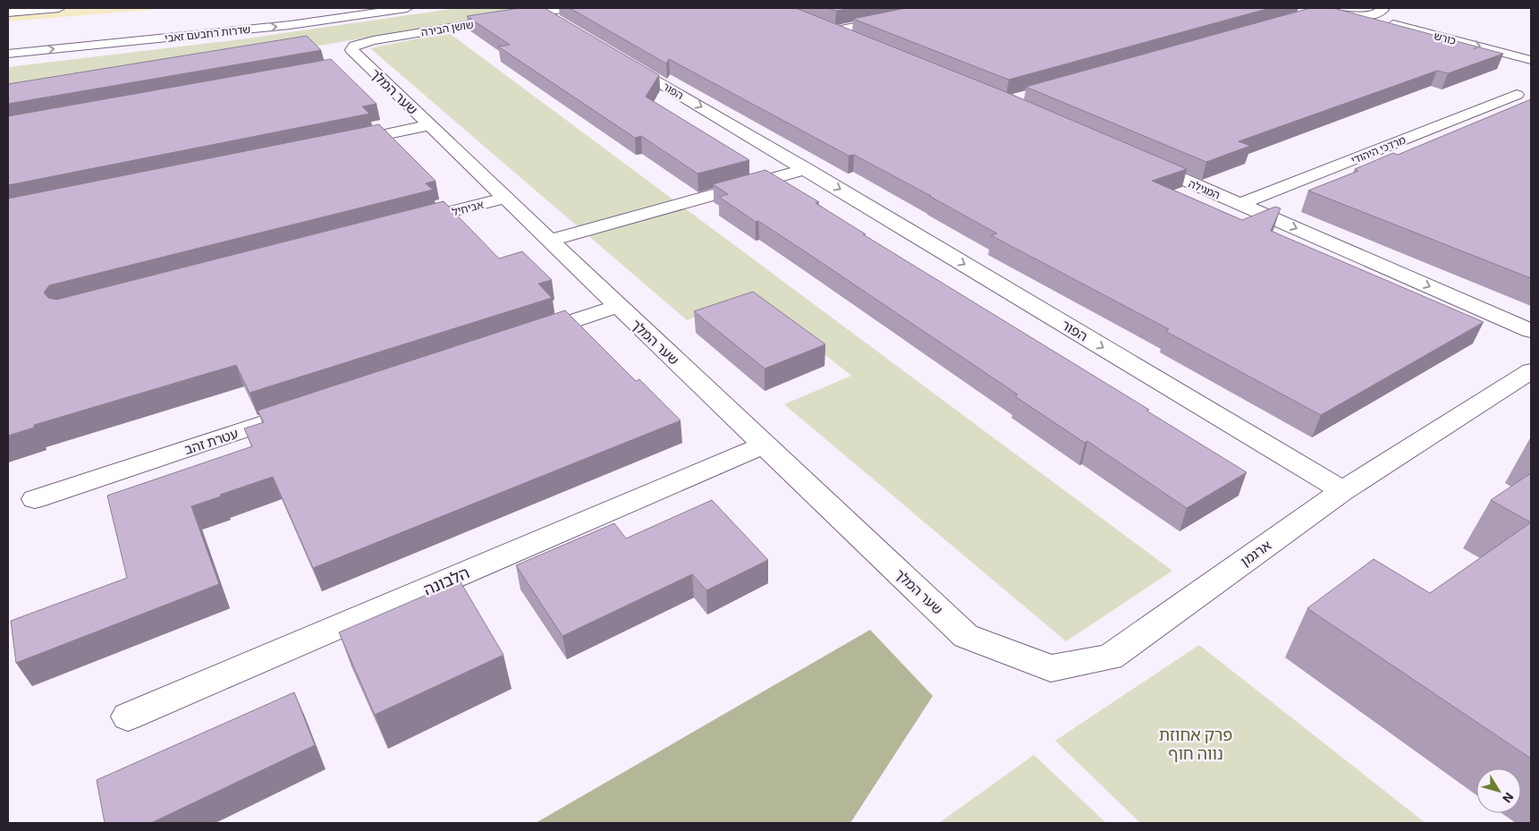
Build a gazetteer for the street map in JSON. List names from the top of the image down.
{
  "streets": {
    "street": [
      "שושן הבירה",
      "שדרות רחבעם זאבי",
      "כורש",
      "הפור",
      "שער המלך",
      "מרדכי היהודי",
      "המגילה",
      "אביחיל",
      "עטרת זהב",
      "ארגמן",
      "הלבונה"
    ]
  },
  "crossings": [
    ["שושן הבירה", "שער המלך"],
    ["הפור", "ארגמן"],
    ["שער המלך", "אביחיל"],
    ["שער המלך", "ארגמן"],
    ["שער המלך", "הלבונה"],
    ["מרדכי היהודי", "המגילה"]
  ],
  "one_way": ["הפור", "המגילה"],
  "parks": ["פרק אחוזת נווה חוף"],
  "north": "bottom right"
}
